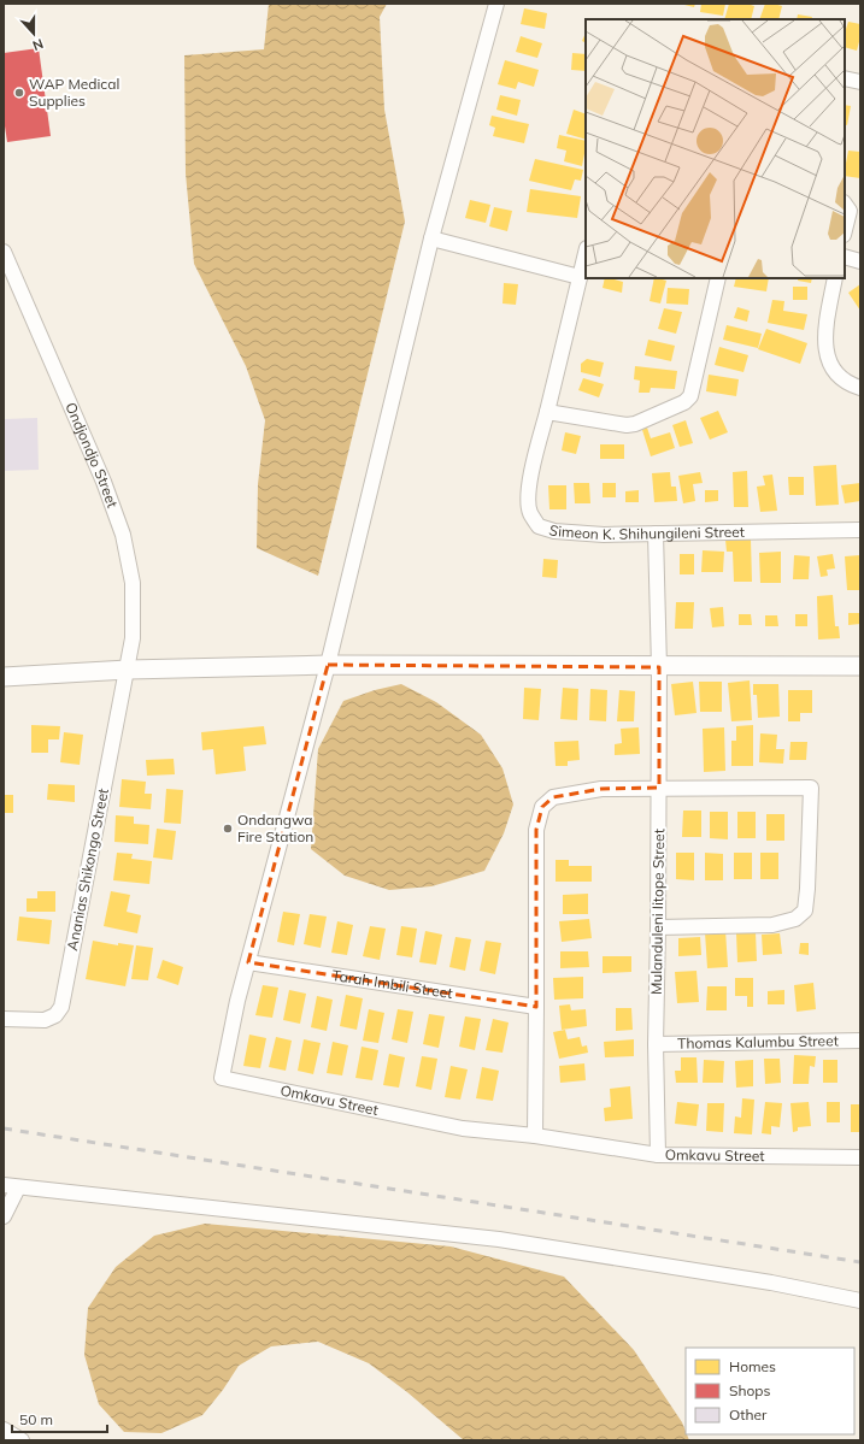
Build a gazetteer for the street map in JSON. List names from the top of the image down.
{
  "streets": {
    "street": [
      "Ondjondjo Street",
      "Simeon K. Shihungileni Street",
      "Ananias Shikongo Street",
      "Mulanduleni Iitope Street",
      "Tarah Imbili Street",
      "Thomas Kalumbu Street",
      "Omkavu Street"
    ]
  },
  "crossings": [
    ["Ondjondjo Street", "Ananias Shikongo Street"],
    ["Simeon K. Shihungileni Street", "Mulanduleni Iitope Street"],
    ["Mulanduleni Iitope Street", "Thomas Kalumbu Street"],
    ["Mulanduleni Iitope Street", "Omkavu Street"],
    ["Tarah Imbili Street", "Omkavu Street"]
  ],
  "places": ["WAP Medical Supplies", "Ondangwa Fire Station"],
  "legend": ["Homes", "Shops", "Other"],
  "scale_bar": "50 m",
  "north": "bottom"
}
